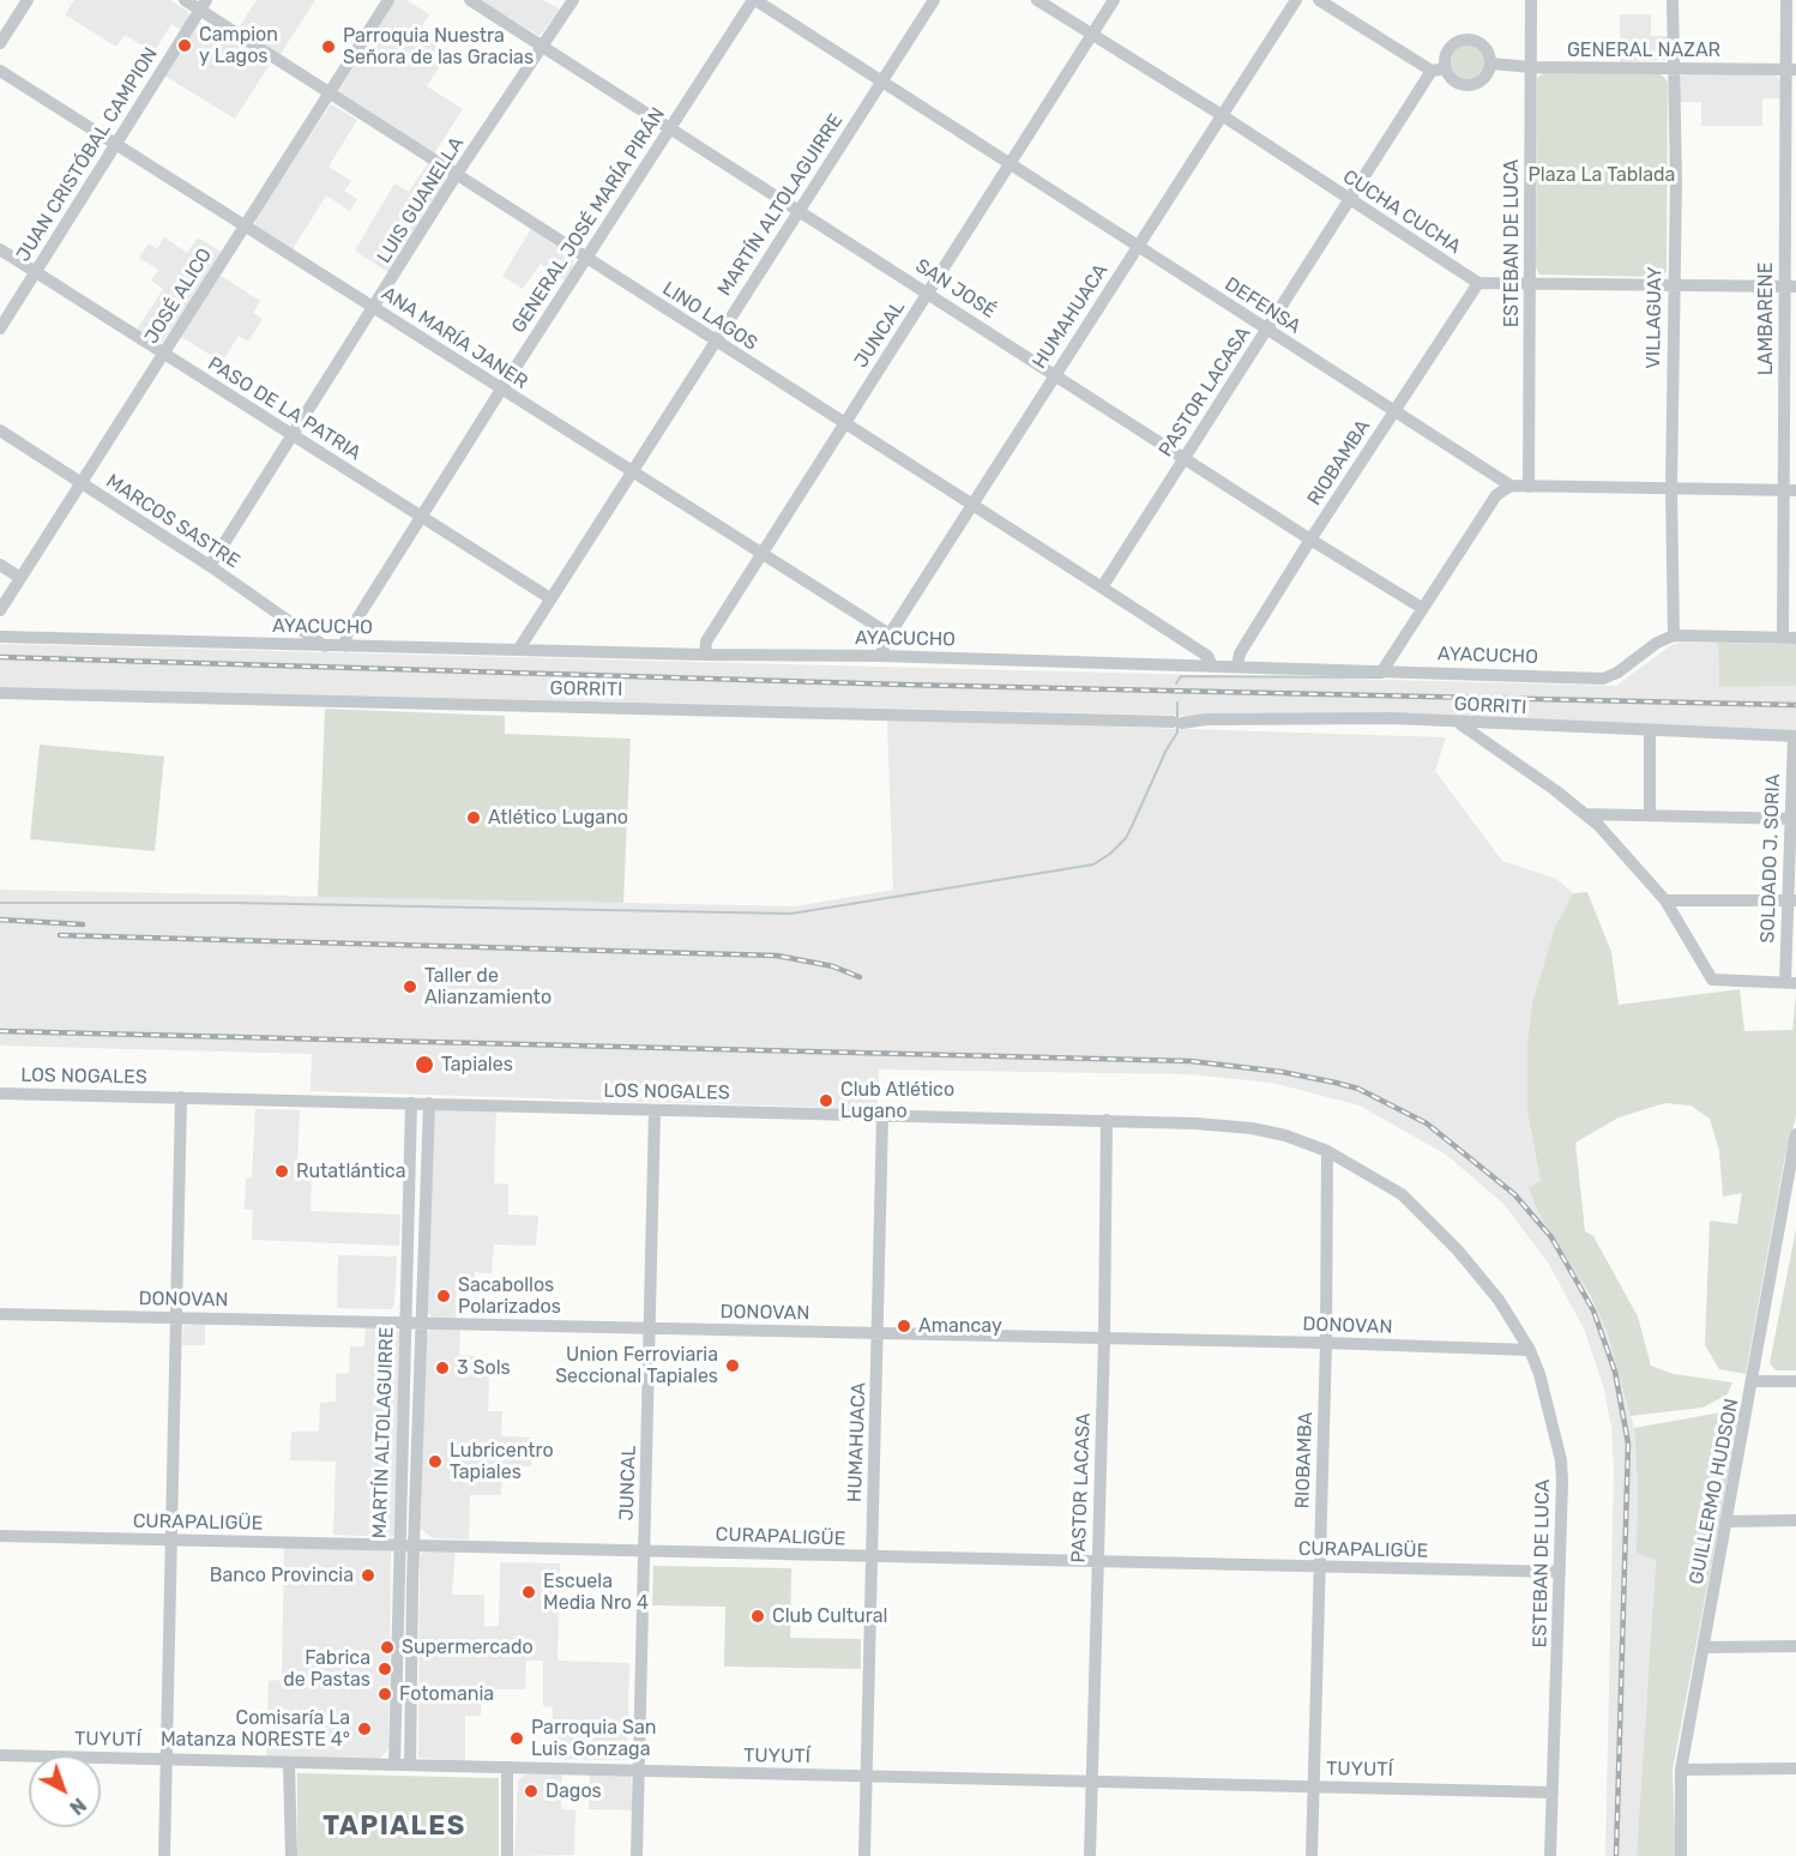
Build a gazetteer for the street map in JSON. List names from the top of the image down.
{
  "streets": {
    "street": [
      "GENERAL NAZAR",
      "JUAN CRISTÓBAL CAMPION",
      "LUIS GUANELLA",
      "MARTÍN ALTOLAGUIRRE",
      "CUCHA CUCHA",
      "GENERAL JOSÉ MARÍA PIRÁN",
      "ESTEBAN DE LUCA",
      "SAN JOSÉ",
      "JOSÉ ALICO",
      "DEFENSA",
      "LINO LAGOS",
      "HUMAHUACA",
      "VILLAGUAY",
      "LAMBARENE",
      "JUNCAL",
      "ANA MARÍA JANER",
      "PASTOR LACASA",
      "PASO DE LA PATRIA",
      "RIOBAMBA",
      "MARCOS SASTRE",
      "AYACUCHO",
      "GORRITI",
      "SOLDADO J. SORIA",
      "LOS NOGALES",
      "DONOVAN",
      "GUILLERMO HUDSON",
      "CURAPALIGÜE",
      "TUYUTÍ"
    ]
  },
  "crossings": [
    ["GENERAL NAZAR", "ESTEBAN DE LUCA"],
    ["GENERAL NAZAR", "VILLAGUAY"],
    ["GENERAL NAZAR", "LAMBARENE"],
    ["JUAN CRISTÓBAL CAMPION", "LINO LAGOS"],
    ["JUAN CRISTÓBAL CAMPION", "ANA MARÍA JANER"],
    ["JUAN CRISTÓBAL CAMPION", "PASO DE LA PATRIA"],
    ["LUIS GUANELLA", "SAN JOSÉ"],
    ["LUIS GUANELLA", "LINO LAGOS"],
    ["LUIS GUANELLA", "ANA MARÍA JANER"],
    ["LUIS GUANELLA", "PASO DE LA PATRIA"],
    ["LUIS GUANELLA", "MARCOS SASTRE"],
    ["MARTÍN ALTOLAGUIRRE", "SAN JOSÉ"],
    ["MARTÍN ALTOLAGUIRRE", "DEFENSA"],
    ["MARTÍN ALTOLAGUIRRE", "LINO LAGOS"],
    ["MARTÍN ALTOLAGUIRRE", "ANA MARÍA JANER"],
    ["MARTÍN ALTOLAGUIRRE", "PASO DE LA PATRIA"],
    ["MARTÍN ALTOLAGUIRRE", "AYACUCHO"],
    ["MARTÍN ALTOLAGUIRRE", "LOS NOGALES"],
    ["MARTÍN ALTOLAGUIRRE", "DONOVAN"],
    ["MARTÍN ALTOLAGUIRRE", "CURAPALIGÜE"],
    ["MARTÍN ALTOLAGUIRRE", "TUYUTÍ"],
    ["CUCHA CUCHA", "HUMAHUACA"],
    ["CUCHA CUCHA", "JUNCAL"],
    ["CUCHA CUCHA", "PASTOR LACASA"],
    ["CUCHA CUCHA", "RIOBAMBA"],
    ["GENERAL JOSÉ MARÍA PIRÁN", "SAN JOSÉ"],
    ["GENERAL JOSÉ MARÍA PIRÁN", "DEFENSA"],
    ["GENERAL JOSÉ MARÍA PIRÁN", "LINO LAGOS"],
    ["GENERAL JOSÉ MARÍA PIRÁN", "ANA MARÍA JANER"],
    ["GENERAL JOSÉ MARÍA PIRÁN", "PASO DE LA PATRIA"],
    ["GENERAL JOSÉ MARÍA PIRÁN", "AYACUCHO"],
    ["ESTEBAN DE LUCA", "DEFENSA"],
    ["ESTEBAN DE LUCA", "RIOBAMBA"],
    ["ESTEBAN DE LUCA", "LOS NOGALES"],
    ["ESTEBAN DE LUCA", "DONOVAN"],
    ["ESTEBAN DE LUCA", "CURAPALIGÜE"],
    ["ESTEBAN DE LUCA", "TUYUTÍ"],
    ["SAN JOSÉ", "HUMAHUACA"],
    ["SAN JOSÉ", "JUNCAL"],
    ["SAN JOSÉ", "PASTOR LACASA"],
    ["SAN JOSÉ", "RIOBAMBA"],
    ["JOSÉ ALICO", "LINO LAGOS"],
    ["JOSÉ ALICO", "ANA MARÍA JANER"],
    ["JOSÉ ALICO", "PASO DE LA PATRIA"],
    ["JOSÉ ALICO", "MARCOS SASTRE"],
    ["DEFENSA", "HUMAHUACA"],
    ["DEFENSA", "VILLAGUAY"],
    ["DEFENSA", "LAMBARENE"],
    ["DEFENSA", "JUNCAL"],
    ["DEFENSA", "PASTOR LACASA"],
    ["DEFENSA", "RIOBAMBA"],
    ["LINO LAGOS", "HUMAHUACA"],
    ["LINO LAGOS", "JUNCAL"],
    ["LINO LAGOS", "PASTOR LACASA"],
    ["LINO LAGOS", "AYACUCHO"],
    ["HUMAHUACA", "ANA MARÍA JANER"],
    ["HUMAHUACA", "AYACUCHO"],
    ["HUMAHUACA", "LOS NOGALES"],
    ["HUMAHUACA", "DONOVAN"],
    ["HUMAHUACA", "CURAPALIGÜE"],
    ["HUMAHUACA", "TUYUTÍ"],
    ["VILLAGUAY", "AYACUCHO"],
    ["JUNCAL", "ANA MARÍA JANER"],
    ["JUNCAL", "AYACUCHO"],
    ["JUNCAL", "LOS NOGALES"],
    ["JUNCAL", "DONOVAN"],
    ["JUNCAL", "CURAPALIGÜE"],
    ["JUNCAL", "TUYUTÍ"],
    ["PASTOR LACASA", "LOS NOGALES"],
    ["PASTOR LACASA", "DONOVAN"],
    ["PASTOR LACASA", "CURAPALIGÜE"],
    ["PASTOR LACASA", "TUYUTÍ"],
    ["RIOBAMBA", "AYACUCHO"],
    ["RIOBAMBA", "LOS NOGALES"],
    ["RIOBAMBA", "DONOVAN"],
    ["RIOBAMBA", "CURAPALIGÜE"],
    ["RIOBAMBA", "TUYUTÍ"],
    ["MARCOS SASTRE", "AYACUCHO"],
    ["GORRITI", "SOLDADO J. SORIA"]
  ],
  "districts": ["TAPIALES"],
  "parks": ["Plaza La Tablada"],
  "places": [
    "Campion y Lagos",
    "Parroquia Nuestra Señora de las Gracias",
    "Atlético Lugano",
    "Taller de Alianzamiento",
    "Tapiales",
    "Club Atlético Lugano",
    "Rutatlántica",
    "Sacabollos Polarizados",
    "Amancay",
    "Union Ferroviaria Seccional Tapiales",
    "3 Sols",
    "Lubricentro Tapiales",
    "Banco Provincia",
    "Escuela Media Nro 4",
    "Club Cultural",
    "Supermercado",
    "Fabrica de Pastas",
    "Fotomania",
    "Comisaría La Matanza NORESTE 4°",
    "Parroquia San Luis Gonzaga",
    "Dagos"
  ],
  "north": "bottom right"
}
